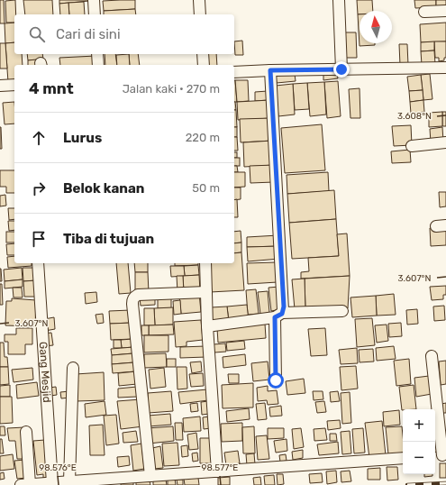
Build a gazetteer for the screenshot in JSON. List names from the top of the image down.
{
  "streets": {
    "street": ["Gang Mesjid"]
  },
  "north": "top",
  "page": {
    "search": "Cari di sini",
    "heading": ["4 mnt", "Jalan kaki · 270 m"],
    "list": [
      ["Lurus", "220 m"],
      ["Belok kanan", "50 m"],
      "Tiba di tujuan"
    ],
    "map_buttons": ["+", "−"]
  },
  "coordinates": [
    "3.608°N",
    "3.607°N",
    "98.576°E",
    "98.577°E"
  ]
}
